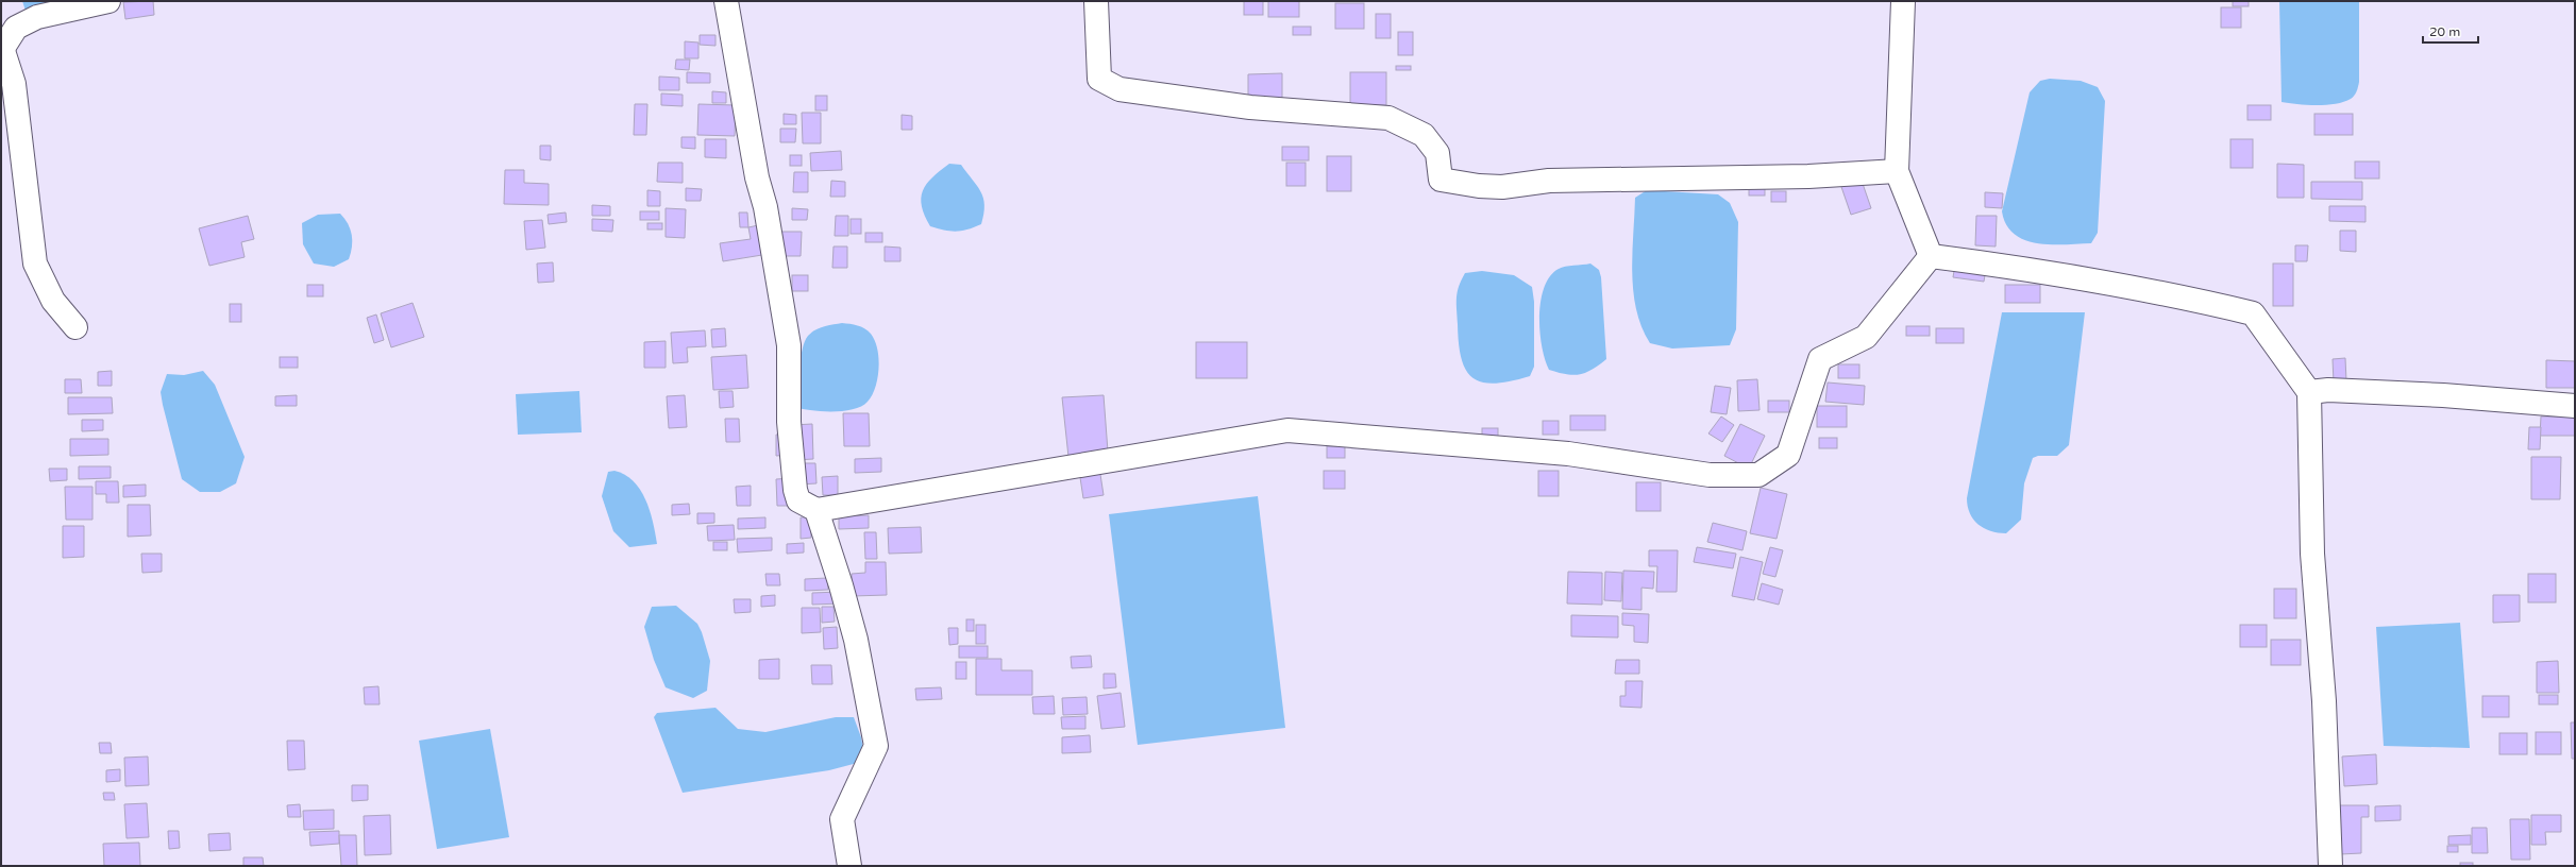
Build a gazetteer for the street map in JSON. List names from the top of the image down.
{
  "scale_bar": "20 m"
}
